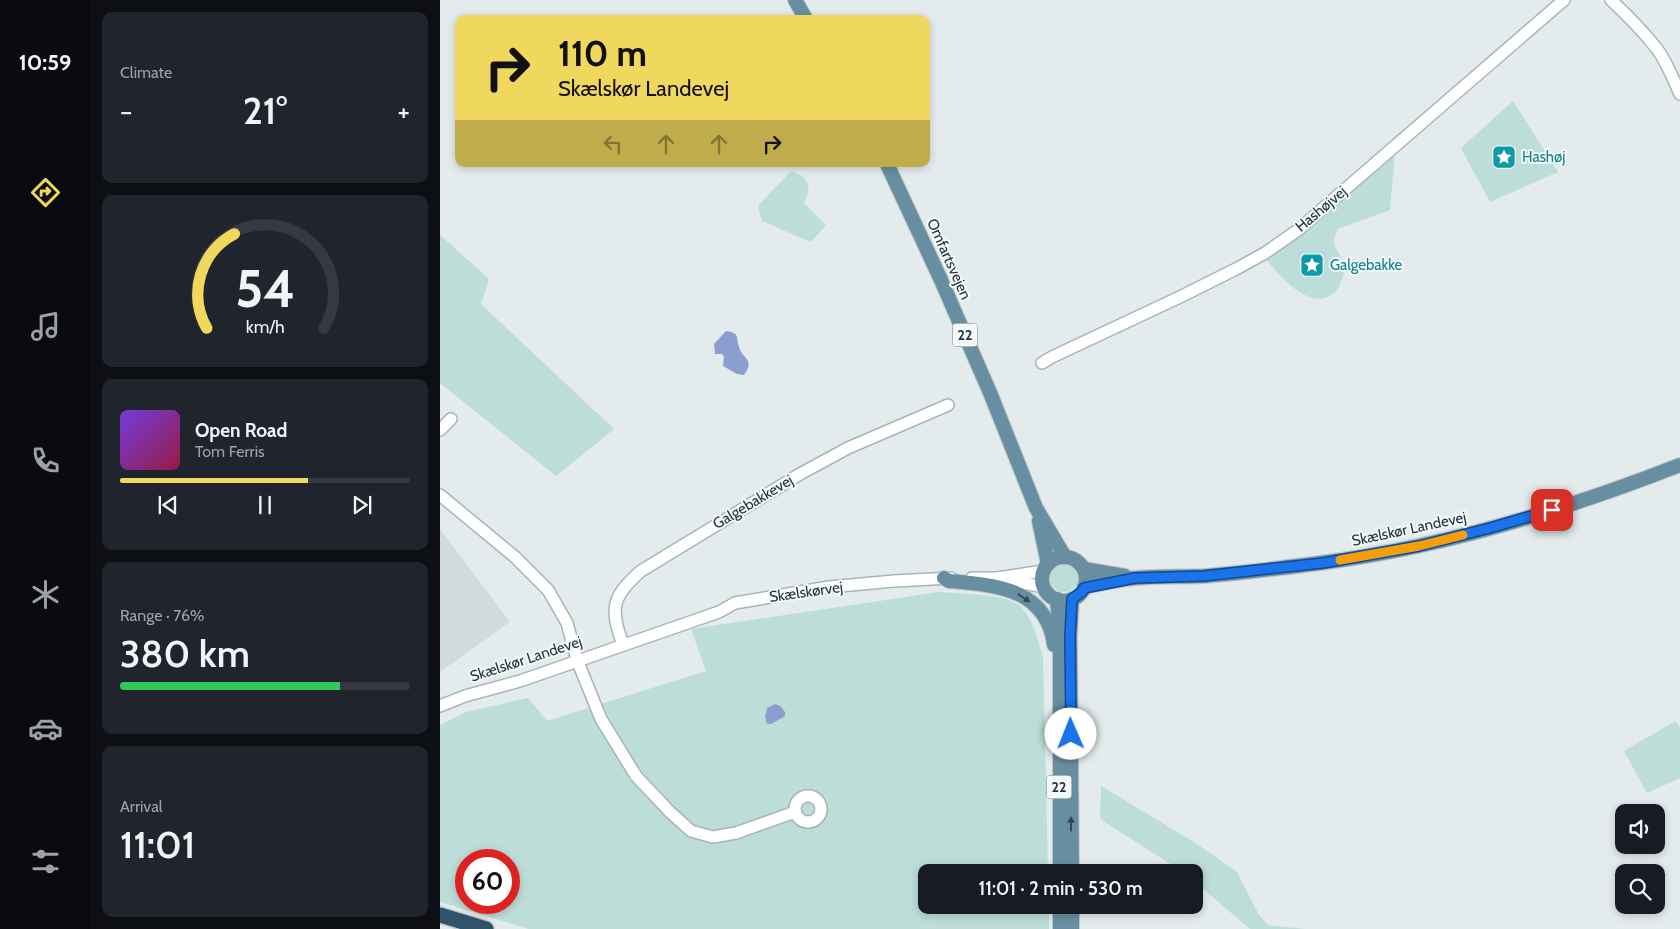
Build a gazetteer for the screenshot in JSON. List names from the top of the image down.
{
  "streets": {
    "main road": ["Omfartsvejen", "22", "Skælskør Landevej"],
    "street": ["Hashøjvej", "Galgebakkevej", "Skælskørvej"]
  },
  "crossings": [
    ["Omfartsvejen", "22"],
    ["Omfartsvejen", "Skælskør Landevej"],
    ["Omfartsvejen", "Skælskørvej"],
    ["22", "Skælskør Landevej"],
    ["22", "Skælskørvej"],
    ["Galgebakkevej", "Skælskør Landevej"],
    ["Galgebakkevej", "Skælskørvej"],
    ["Skælskør Landevej", "Skælskørvej"]
  ],
  "places": {
    "place": ["Hashøj", "Galgebakke"]
  },
  "page": {
    "tabs": "10:59",
    "tile": [
      "Climate",
      ["Range · 76%", "380 km"],
      ["Arrival", "11:01"]
    ],
    "turn": ["110 m", "Skælskør Landevej"],
    "heat": ["−", "21°", "+"],
    "song": ["Open Road", "Tom Ferris"],
    "limit": "60",
    "trip": "11:01 · 2 min · 530 m",
    "gauge": ["54", "km/h"]
  }
}
